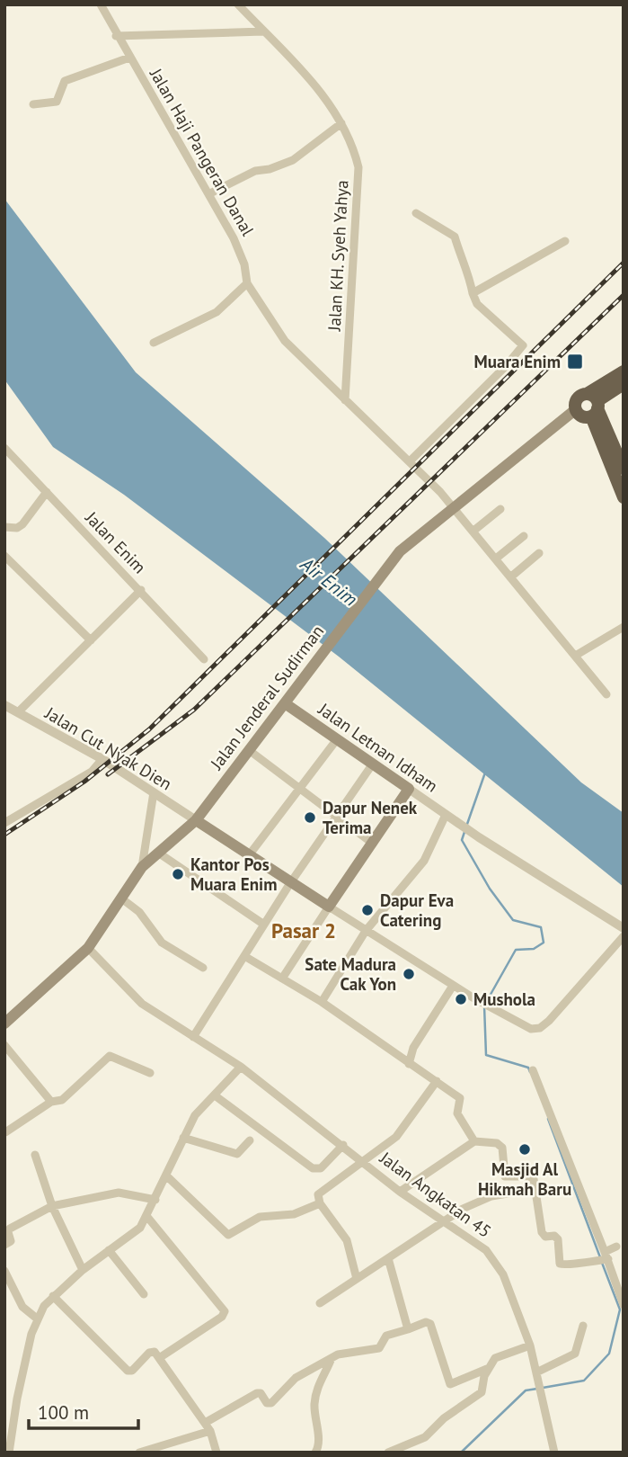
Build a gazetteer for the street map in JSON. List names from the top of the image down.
{
  "streets": {
    "main road": ["Jalan Jenderal Sudirman", "Jalan Letnan Idham"],
    "street": [
      "Jalan Haji Pangeran Danal",
      "Jalan KH. Syeh Yahya",
      "Jalan Enim",
      "Jalan Cut Nyak Dien",
      "Jalan Angkatan 45"
    ]
  },
  "crossings": [
    ["Jalan Haji Pangeran Danal", "Jalan KH. Syeh Yahya"],
    ["Jalan Haji Pangeran Danal", "Jalan Jenderal Sudirman"],
    ["Jalan Jenderal Sudirman", "Jalan Letnan Idham"],
    ["Jalan Jenderal Sudirman", "Jalan Cut Nyak Dien"],
    ["Jalan Jenderal Sudirman", "Jalan Angkatan 45"]
  ],
  "districts": ["Pasar 2"],
  "water": ["Air Enim"],
  "places": {
    "transit": ["Muara Enim"],
    "other": [
      "Dapur Nenek Terima",
      "Kantor Pos Muara Enim",
      "Dapur Eva Catering",
      "Sate Madura Cak Yon",
      "Mushola",
      "Masjid Al Hikmah Baru"
    ]
  },
  "scale_bar": "100 m"
}
